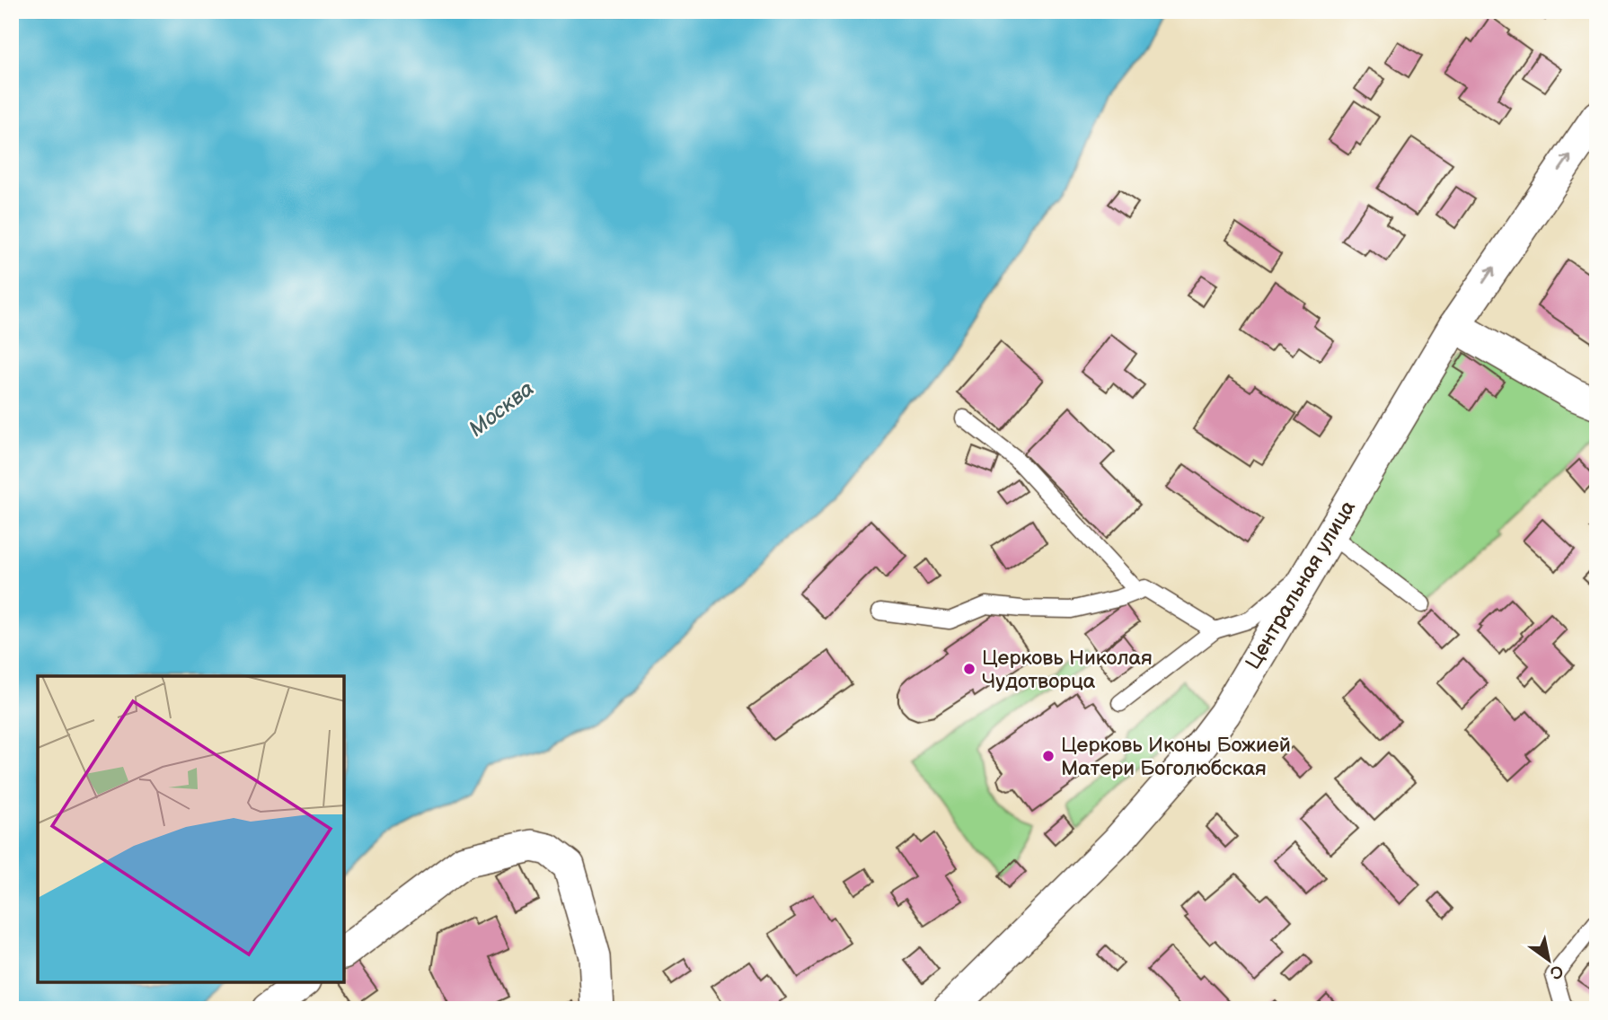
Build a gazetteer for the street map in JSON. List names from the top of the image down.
{
  "streets": {
    "street": ["Центральная улица"]
  },
  "water": ["Москва"],
  "places": ["Церковь Николая Чудотворца", "Церковь Иконы Божией Матери Боголюбская"],
  "north": "bottom right"
}
